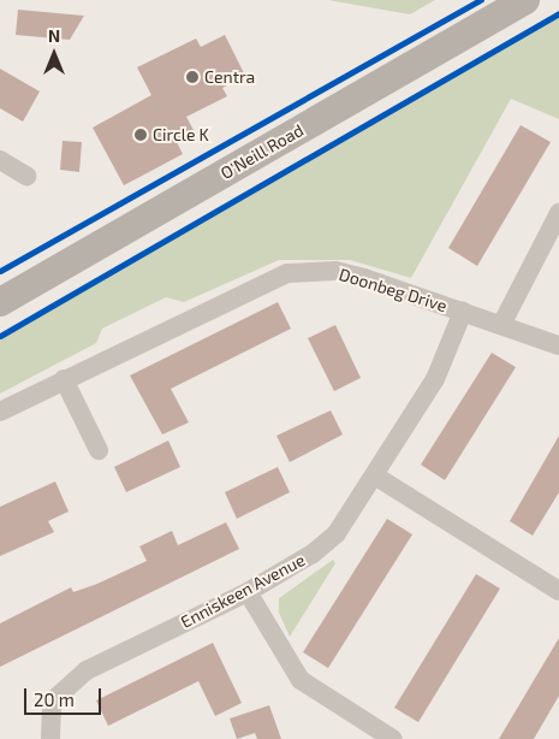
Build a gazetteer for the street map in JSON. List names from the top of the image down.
{
  "streets": {
    "main road": ["O'Neill Road"],
    "street": ["Doonbeg Drive", "Enniskeen Avenue"]
  },
  "crossings": [
    ["Doonbeg Drive", "Enniskeen Avenue"]
  ],
  "places": ["Centra", "Circle K"],
  "scale_bar": "20 m",
  "north": "top"
}
